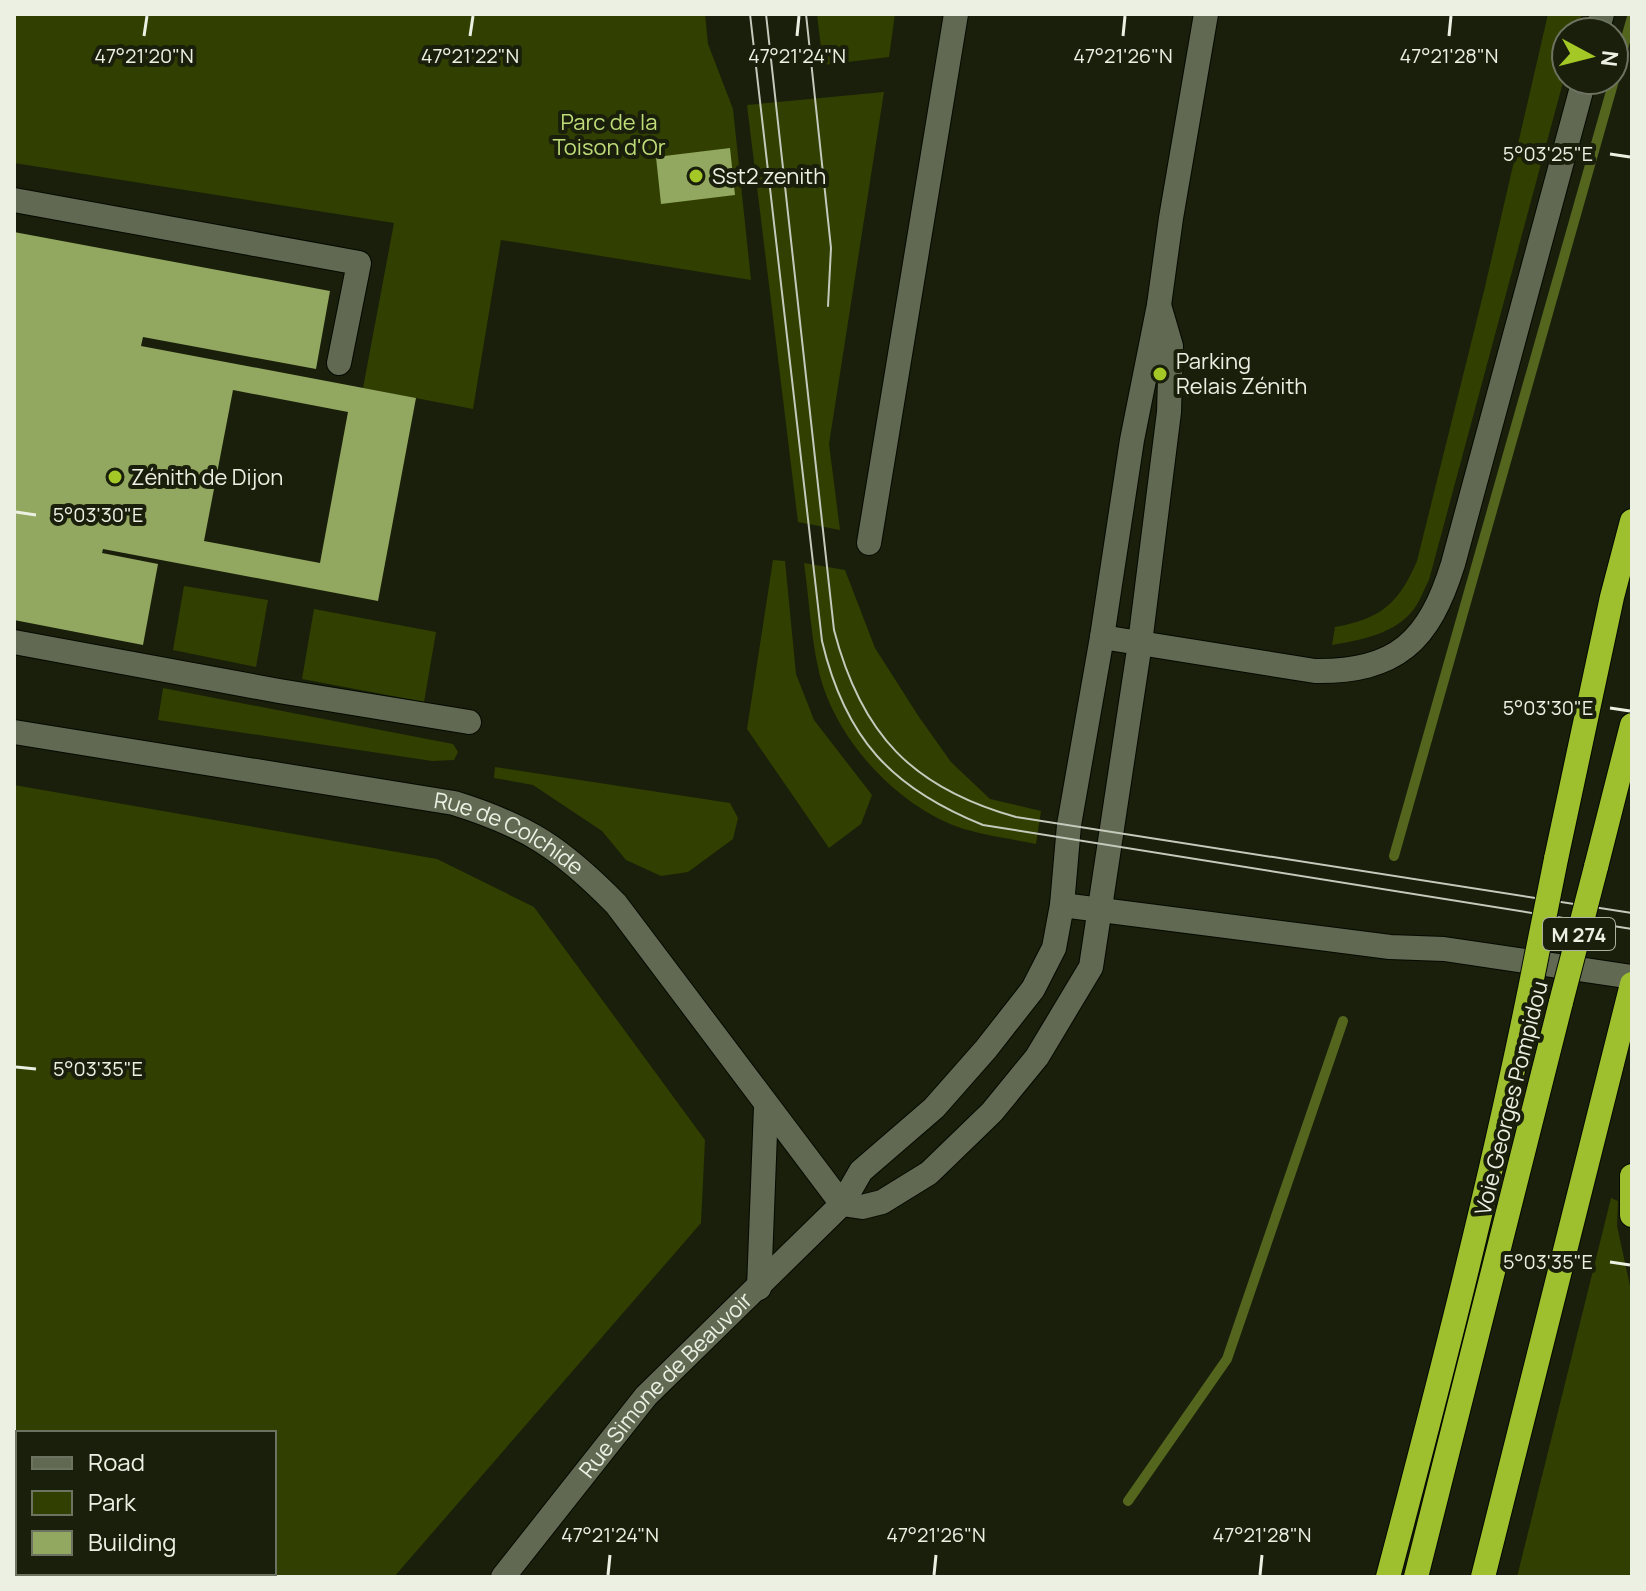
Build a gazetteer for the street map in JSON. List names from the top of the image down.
{
  "streets": {
    "highway": ["M 274", "Voie Georges Pompidou"],
    "street": ["Rue de Colchide", "Rue Simone de Beauvoir"]
  },
  "crossings": [
    ["Rue de Colchide", "Rue Simone de Beauvoir"]
  ],
  "parks": ["Parc de la Toison d'Or"],
  "places": ["Sst2 zenith", "Parking Relais Zénith", "Zénith de Dijon"],
  "legend": ["Road", "Park", "Building"],
  "north": "right",
  "coordinates": [
    "47°21'20\"N",
    "47°21'22\"N",
    "47°21'24\"N",
    "47°21'26\"N",
    "47°21'28\"N",
    "5°03'25\"E",
    "5°03'30\"E",
    "5°03'35\"E"
  ]
}
